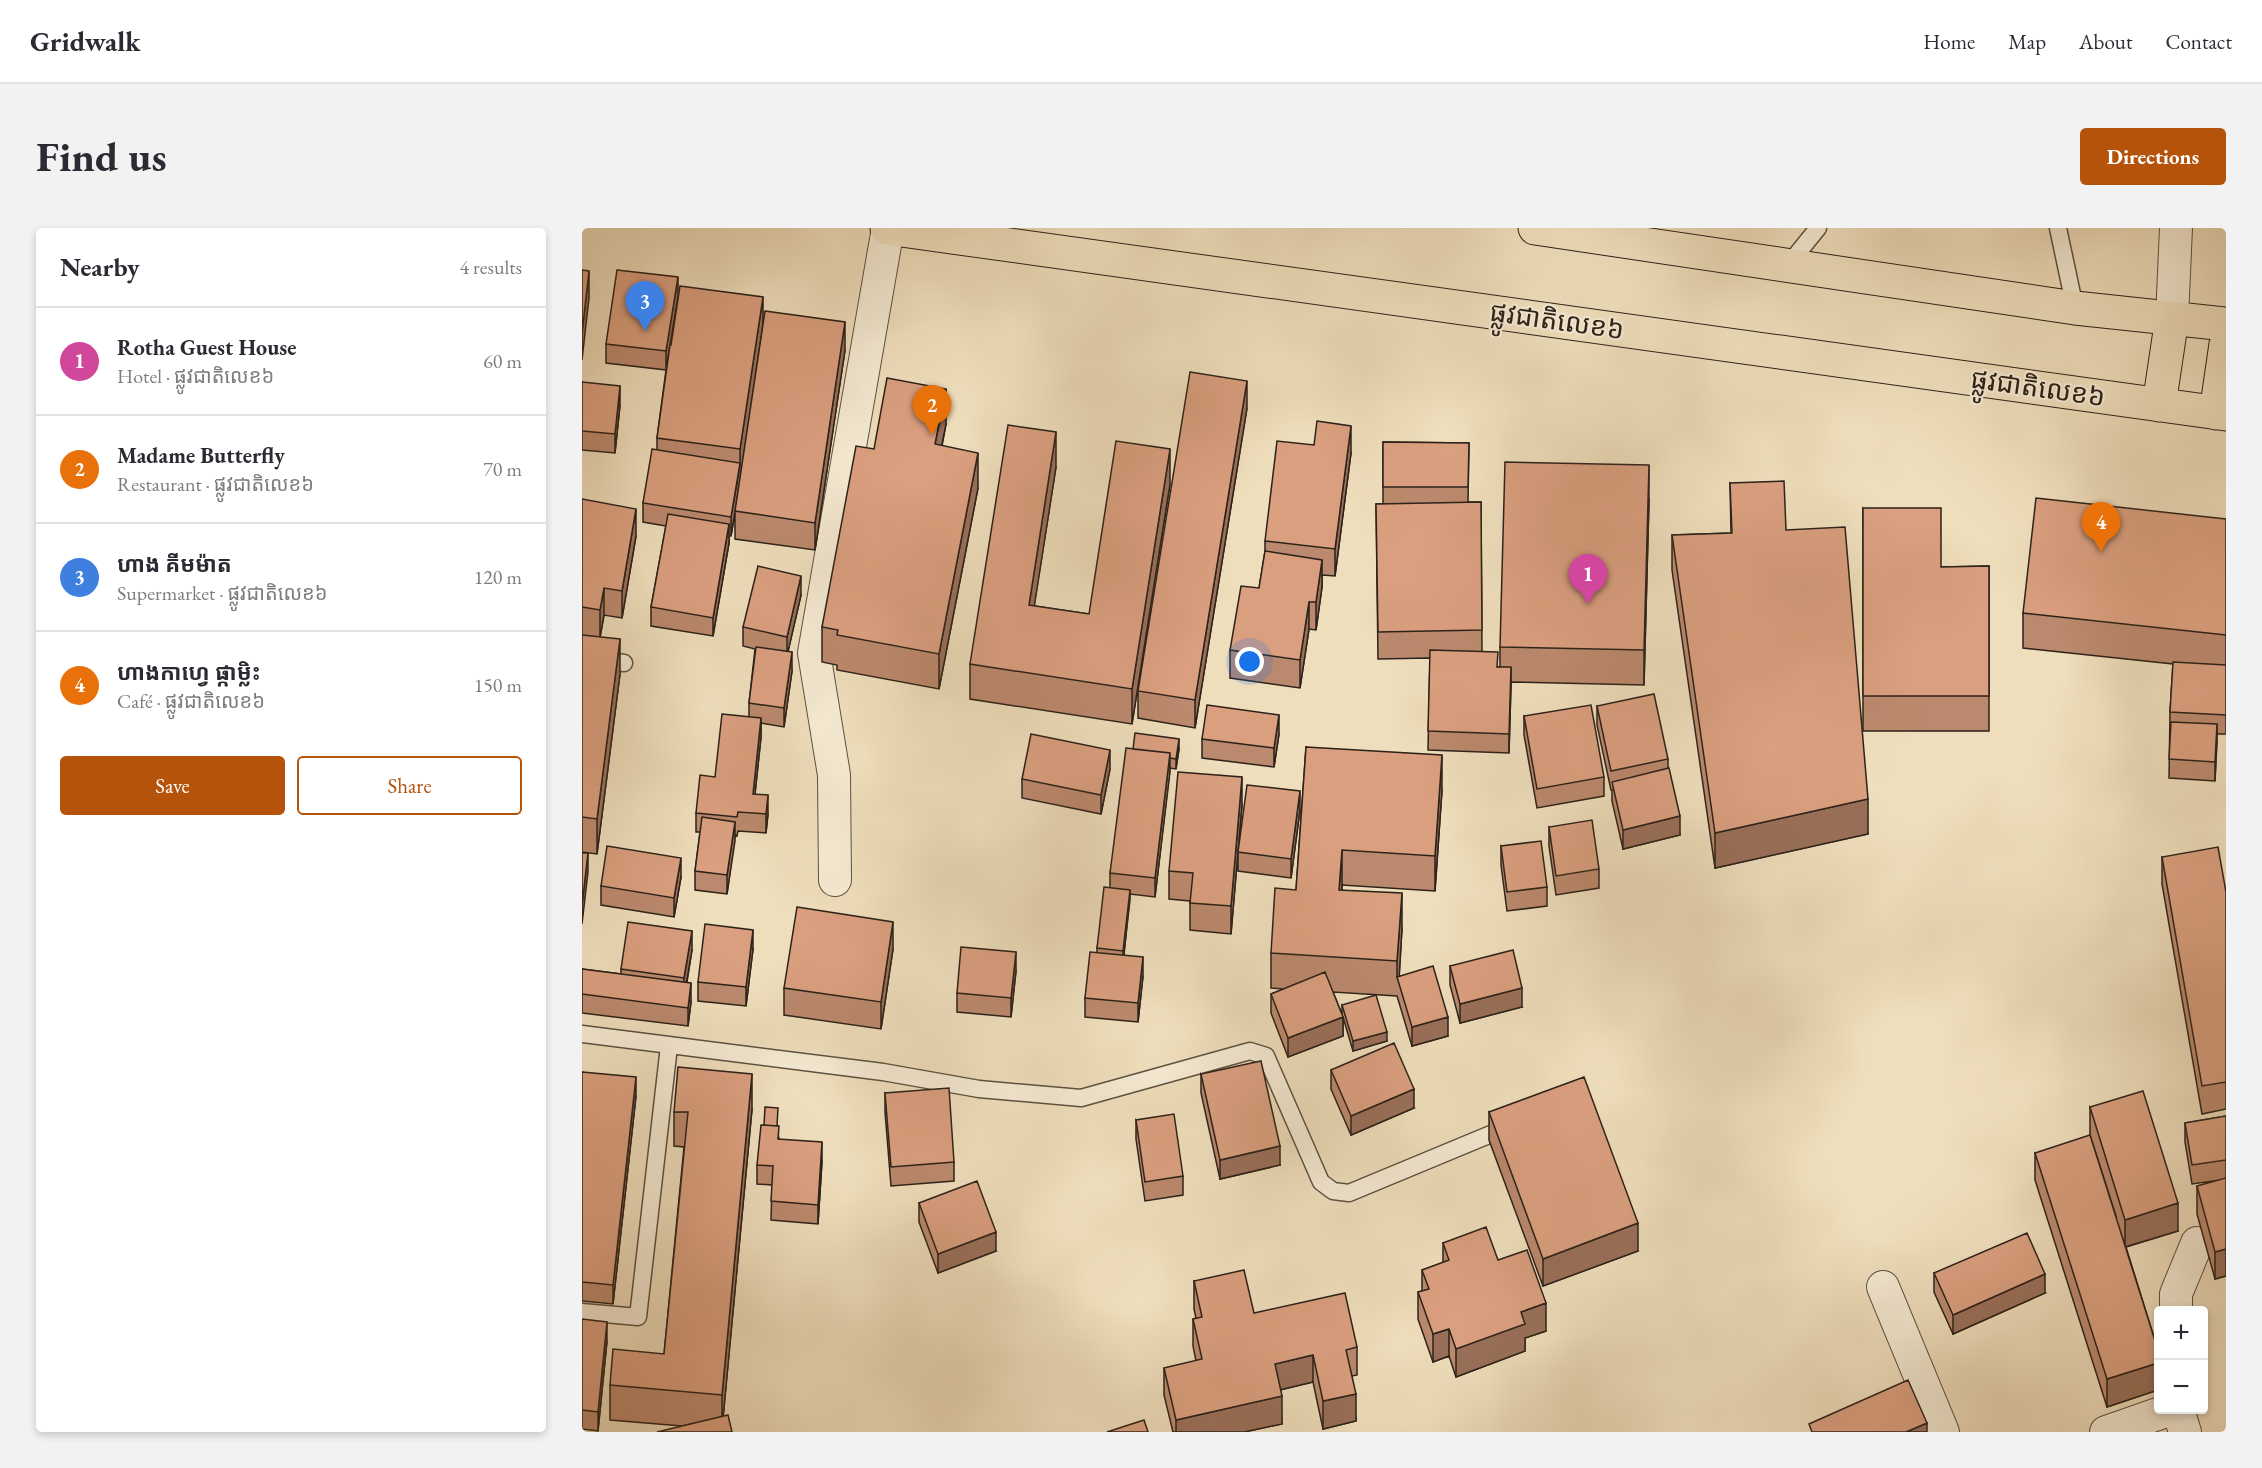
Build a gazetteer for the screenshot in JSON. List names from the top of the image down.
{
  "streets": {
    "main road": ["ផ្លូវជាតិលេខ៦"]
  },
  "page": {
    "header": "Gridwalk",
    "nav": [
      "Home",
      "Map",
      "About",
      "Contact"
    ],
    "buttons": [
      "Directions",
      ["Save", "Share"]
    ],
    "title": "Find us",
    "heading": ["Nearby", "4 results"],
    "pins": [
      "3",
      "2",
      "4",
      "1"
    ],
    "list": [
      {
        "mark": "1",
        "name": "Rotha Guest House",
        "note": "Hotel · ផ្លូវជាតិលេខ៦",
        "value": "60 m"
      },
      {
        "mark": "2",
        "name": "Madame Butterfly",
        "note": "Restaurant · ផ្លូវជាតិលេខ៦",
        "value": "70 m"
      },
      {
        "mark": "3",
        "name": "ហាង គីមម៉ាត",
        "note": "Supermarket · ផ្លូវជាតិលេខ៦",
        "value": "120 m"
      },
      {
        "mark": "4",
        "name": "ហាងកាហ្វេ ផ្កាម្លិះ",
        "note": "Café · ផ្លូវជាតិលេខ៦",
        "value": "150 m"
      }
    ],
    "map_buttons": ["+", "−"]
  }
}
